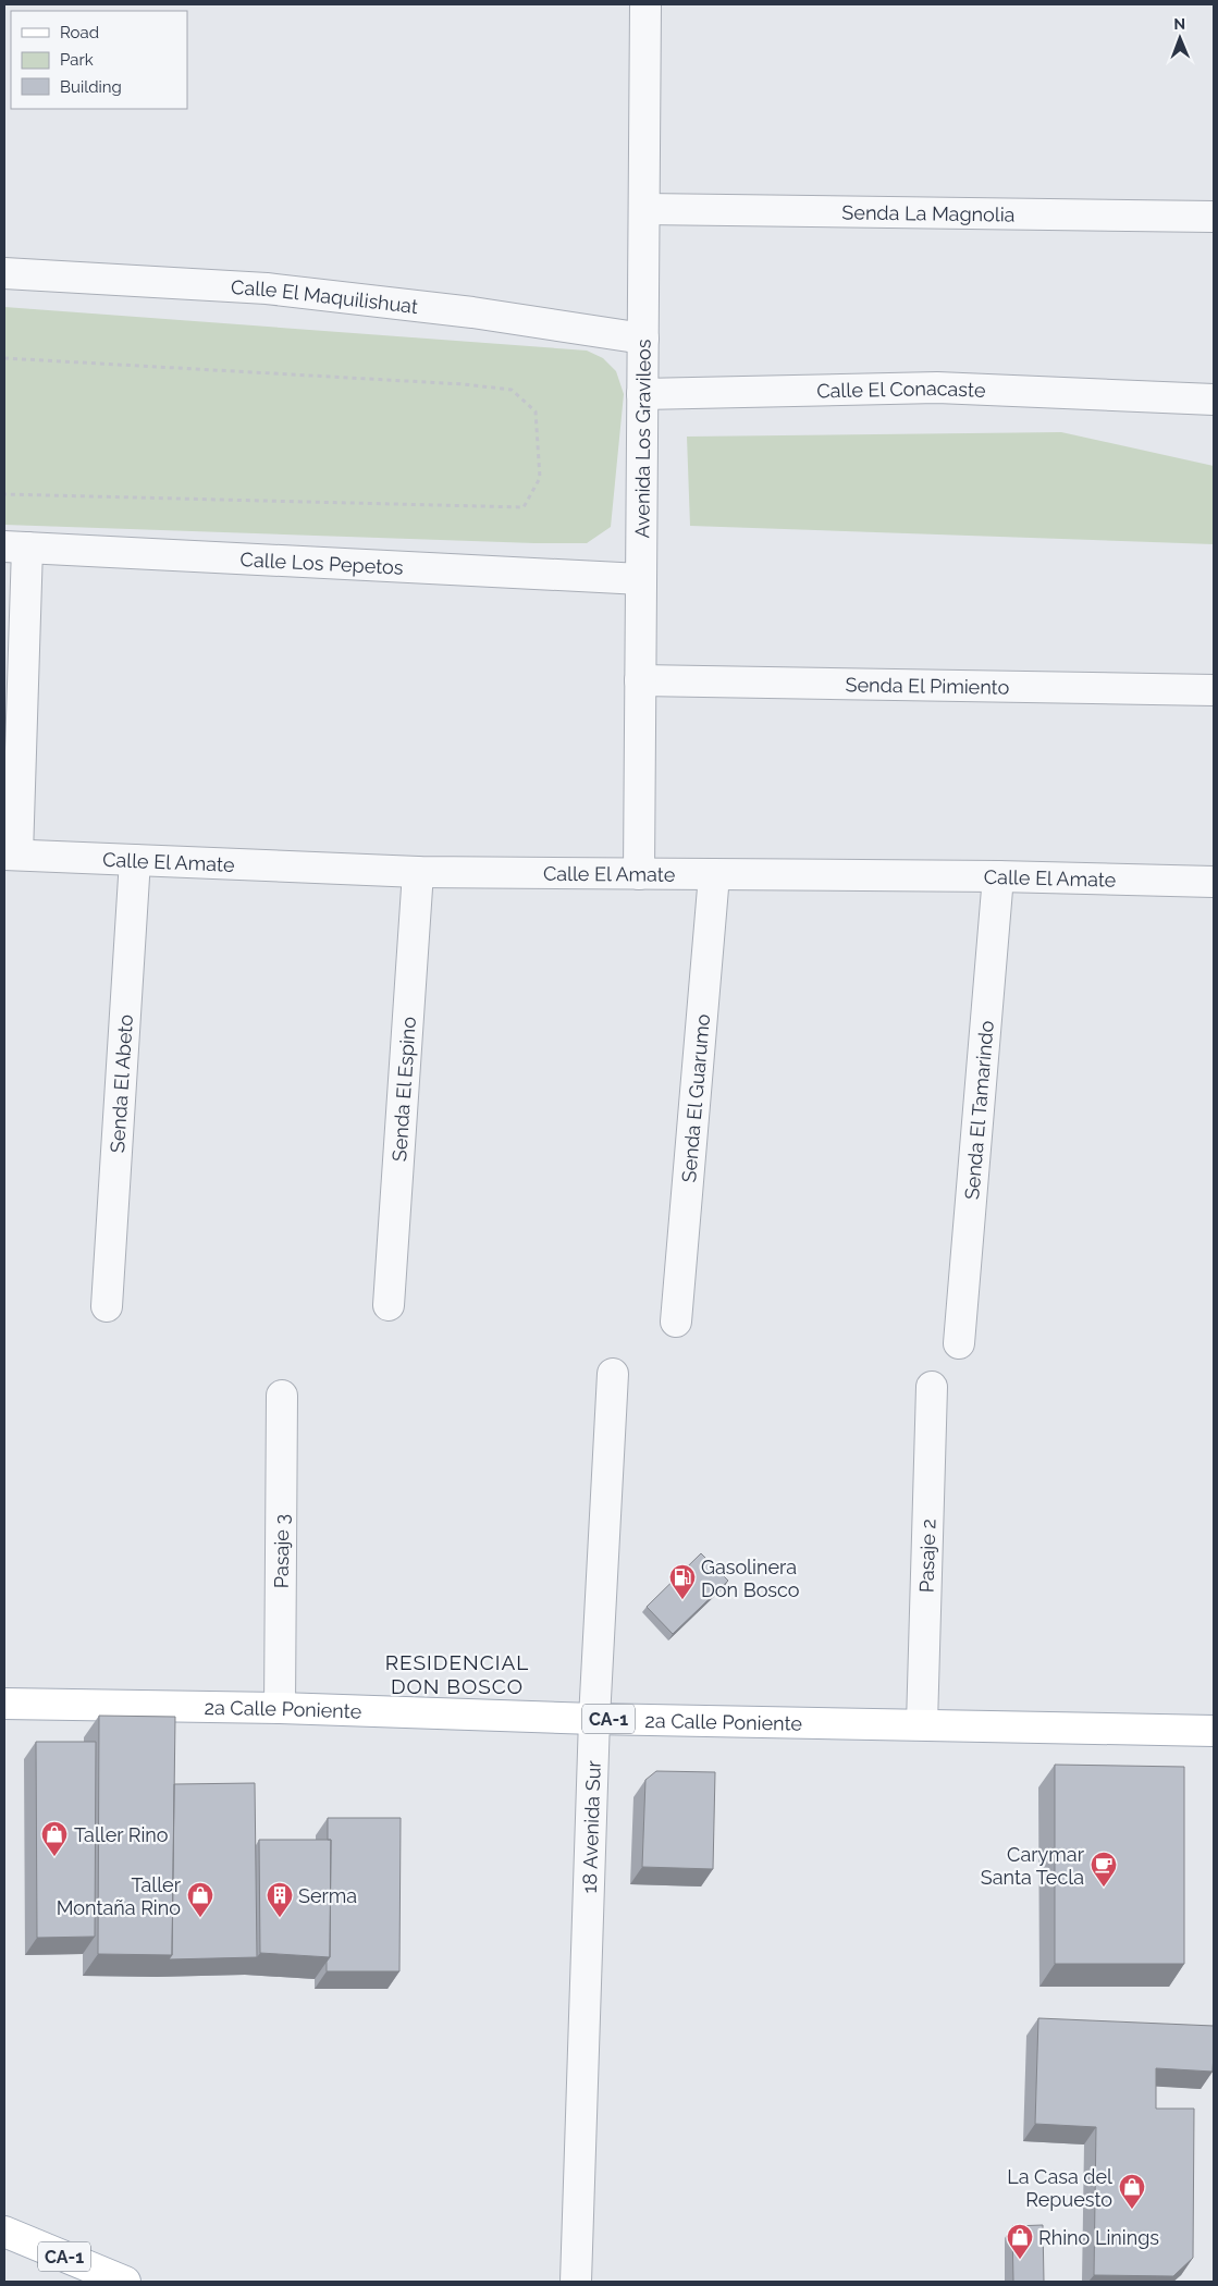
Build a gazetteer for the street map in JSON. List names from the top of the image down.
{
  "streets": {
    "main road": ["2a Calle Poniente", "CA-1"],
    "street": [
      "Senda La Magnolia",
      "Calle El Maquilishuat",
      "Calle El Conacaste",
      "Avenida Los Gravileos",
      "Calle Los Pepetos",
      "Senda El Pimiento",
      "Calle El Amate",
      "Senda El Abeto",
      "Senda El Espino",
      "Senda El Guarumo",
      "Senda El Tamarindo",
      "Pasaje 3",
      "Pasaje 2",
      "18 Avenida Sur"
    ]
  },
  "crossings": [
    ["Senda La Magnolia", "Avenida Los Gravileos"],
    ["Calle El Maquilishuat", "Avenida Los Gravileos"],
    ["Calle El Conacaste", "Avenida Los Gravileos"],
    ["Avenida Los Gravileos", "Calle Los Pepetos"],
    ["Avenida Los Gravileos", "Senda El Pimiento"],
    ["Avenida Los Gravileos", "Calle El Amate"],
    ["Calle El Amate", "Senda El Abeto"],
    ["Calle El Amate", "Senda El Espino"],
    ["Calle El Amate", "Senda El Guarumo"],
    ["Calle El Amate", "Senda El Tamarindo"],
    ["Pasaje 3", "2a Calle Poniente"],
    ["Pasaje 2", "2a Calle Poniente"],
    ["2a Calle Poniente", "18 Avenida Sur"]
  ],
  "districts": ["RESIDENCIAL DON BOSCO"],
  "places": {
    "fuel station": ["Gasolinera Don Bosco"],
    "shop": [
      "Taller Rino",
      "Taller Montaña Rino",
      "La Casa del Repuesto",
      "Rhino Linings"
    ],
    "cafe": ["Carymar Santa Tecla"],
    "building": ["Serma"]
  },
  "legend": ["Road", "Park", "Building"],
  "north": "top"
}
